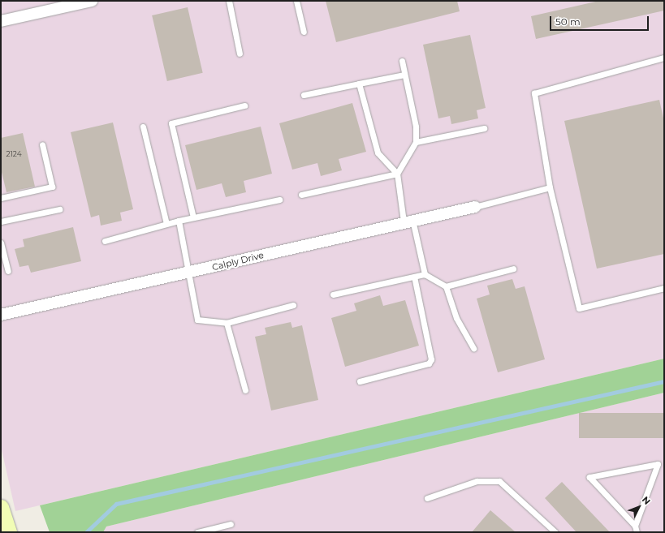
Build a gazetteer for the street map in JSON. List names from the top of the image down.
{
  "streets": {
    "street": ["Calply Drive"]
  },
  "house_numbers": ["2124"],
  "scale_bar": "50 m",
  "north": "top right"
}
